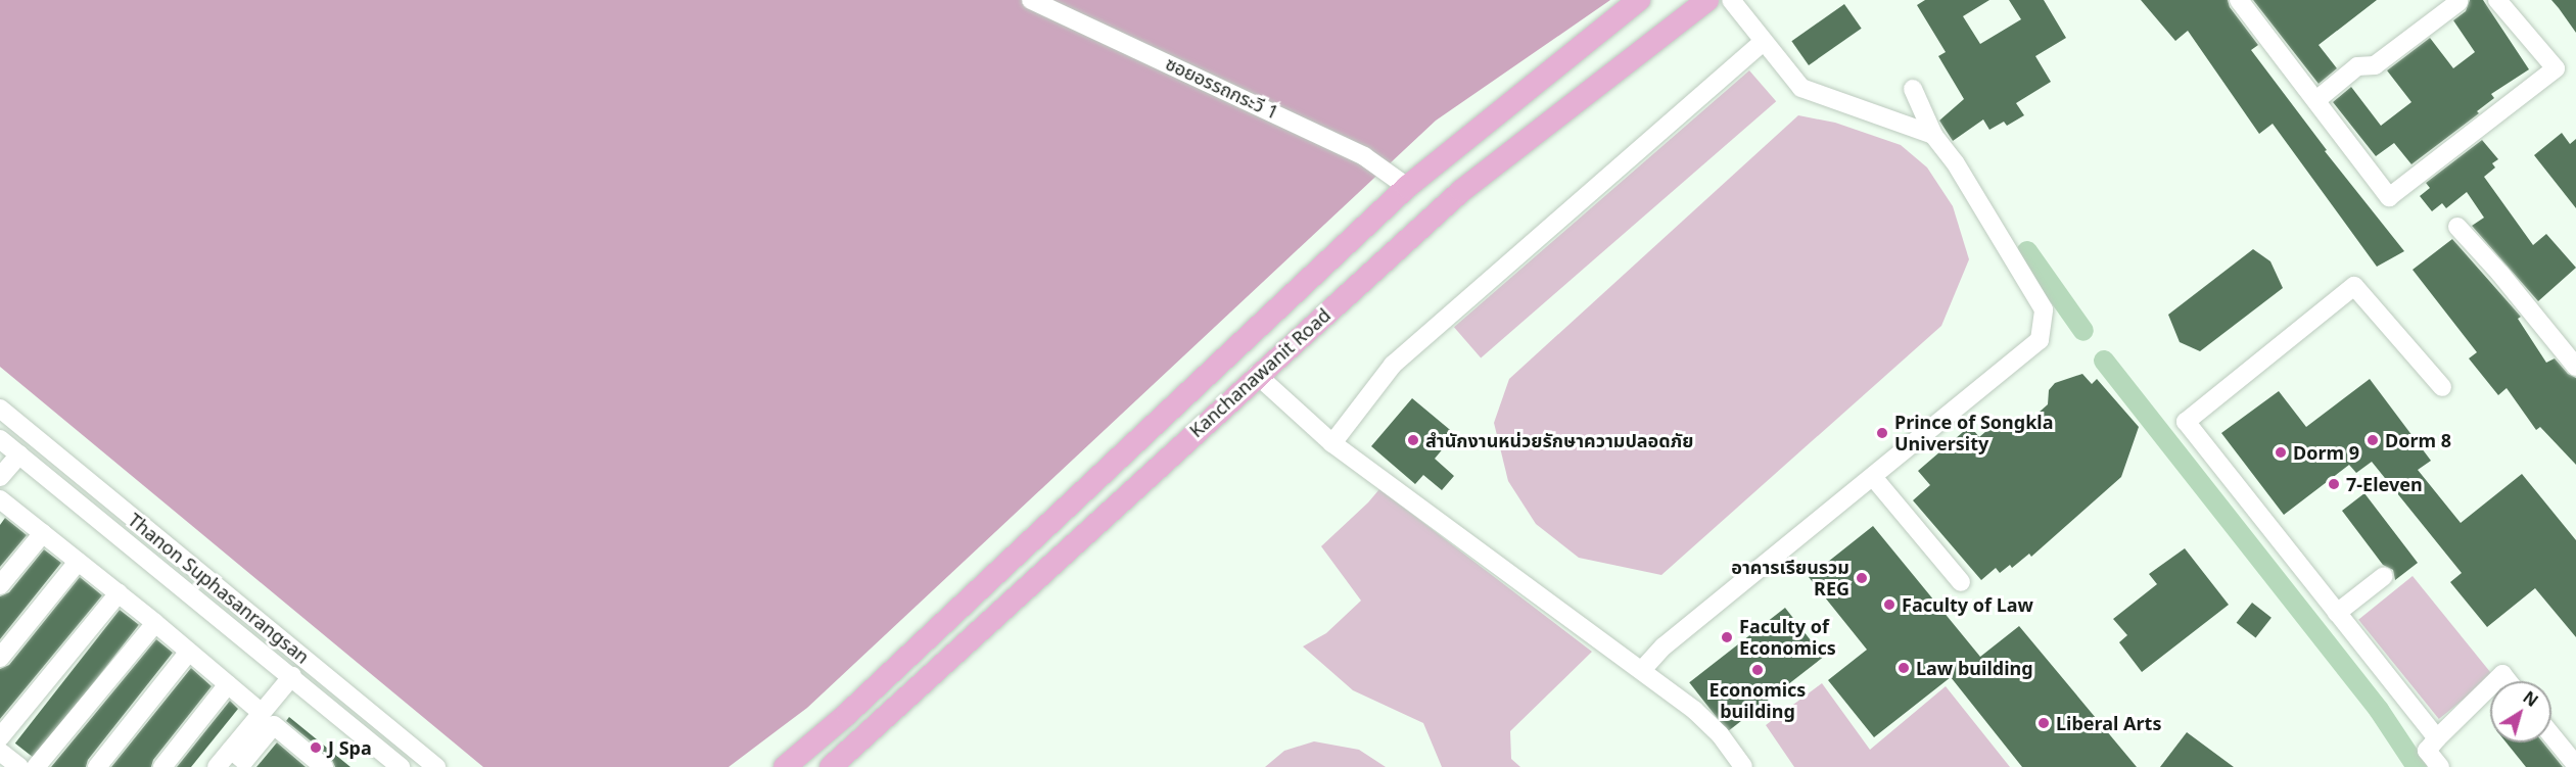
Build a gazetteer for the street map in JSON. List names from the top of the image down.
{
  "streets": {
    "main road": ["Kanchanawanit Road"],
    "street": ["ซอยอรรถกระวี 1", "Thanon Suphasanrangsan"]
  },
  "crossings": [
    ["ซอยอรรถกระวี 1", "Kanchanawanit Road"]
  ],
  "places": [
    "Prince of Songkla University",
    "สำนักงานหน่วยรักษาความปลอดภัย",
    "Dorm 8",
    "Dorm 9",
    "7-Eleven",
    "อาคารเรียนรวม REG",
    "Faculty of Law",
    "Faculty of Economics",
    "Law building",
    "Economics building",
    "Liberal Arts",
    "J Spa"
  ],
  "north": "top right"
}
